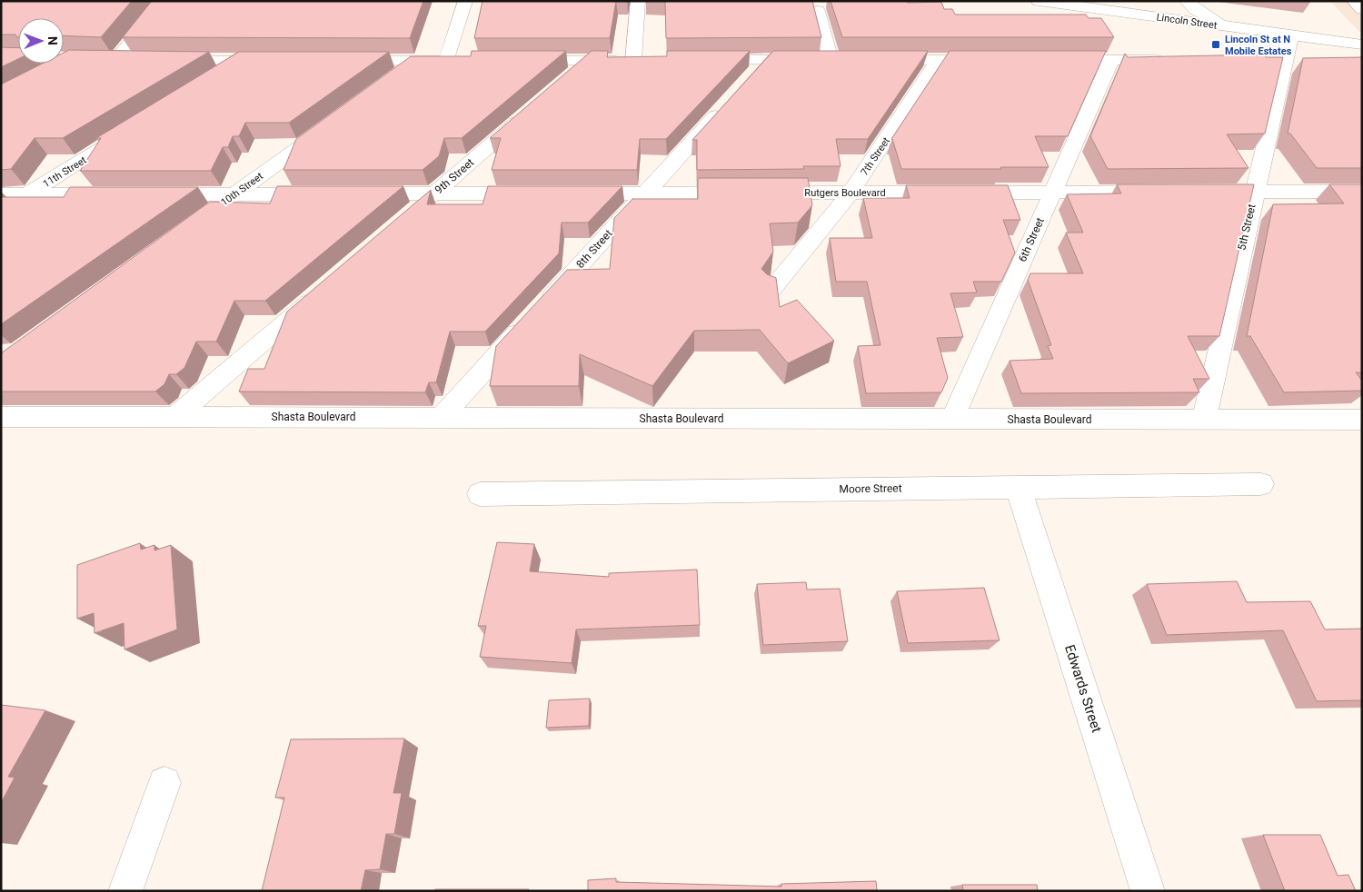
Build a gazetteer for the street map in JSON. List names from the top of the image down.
{
  "streets": {
    "street": [
      "Lincoln Street",
      "7th Street",
      "11th Street",
      "9th Street",
      "10th Street",
      "Rutgers Boulevard",
      "5th Street",
      "6th Street",
      "8th Street",
      "Shasta Boulevard",
      "Moore Street",
      "Edwards Street"
    ]
  },
  "crossings": [
    ["Lincoln Street", "5th Street"],
    ["7th Street", "Rutgers Boulevard"],
    ["Rutgers Boulevard", "6th Street"],
    ["Rutgers Boulevard", "8th Street"],
    ["5th Street", "Shasta Boulevard"],
    ["6th Street", "Shasta Boulevard"],
    ["8th Street", "Shasta Boulevard"],
    ["Moore Street", "Edwards Street"]
  ],
  "places": {
    "transit": ["Lincoln St at N Mobile Estates"]
  },
  "north": "right"
}
